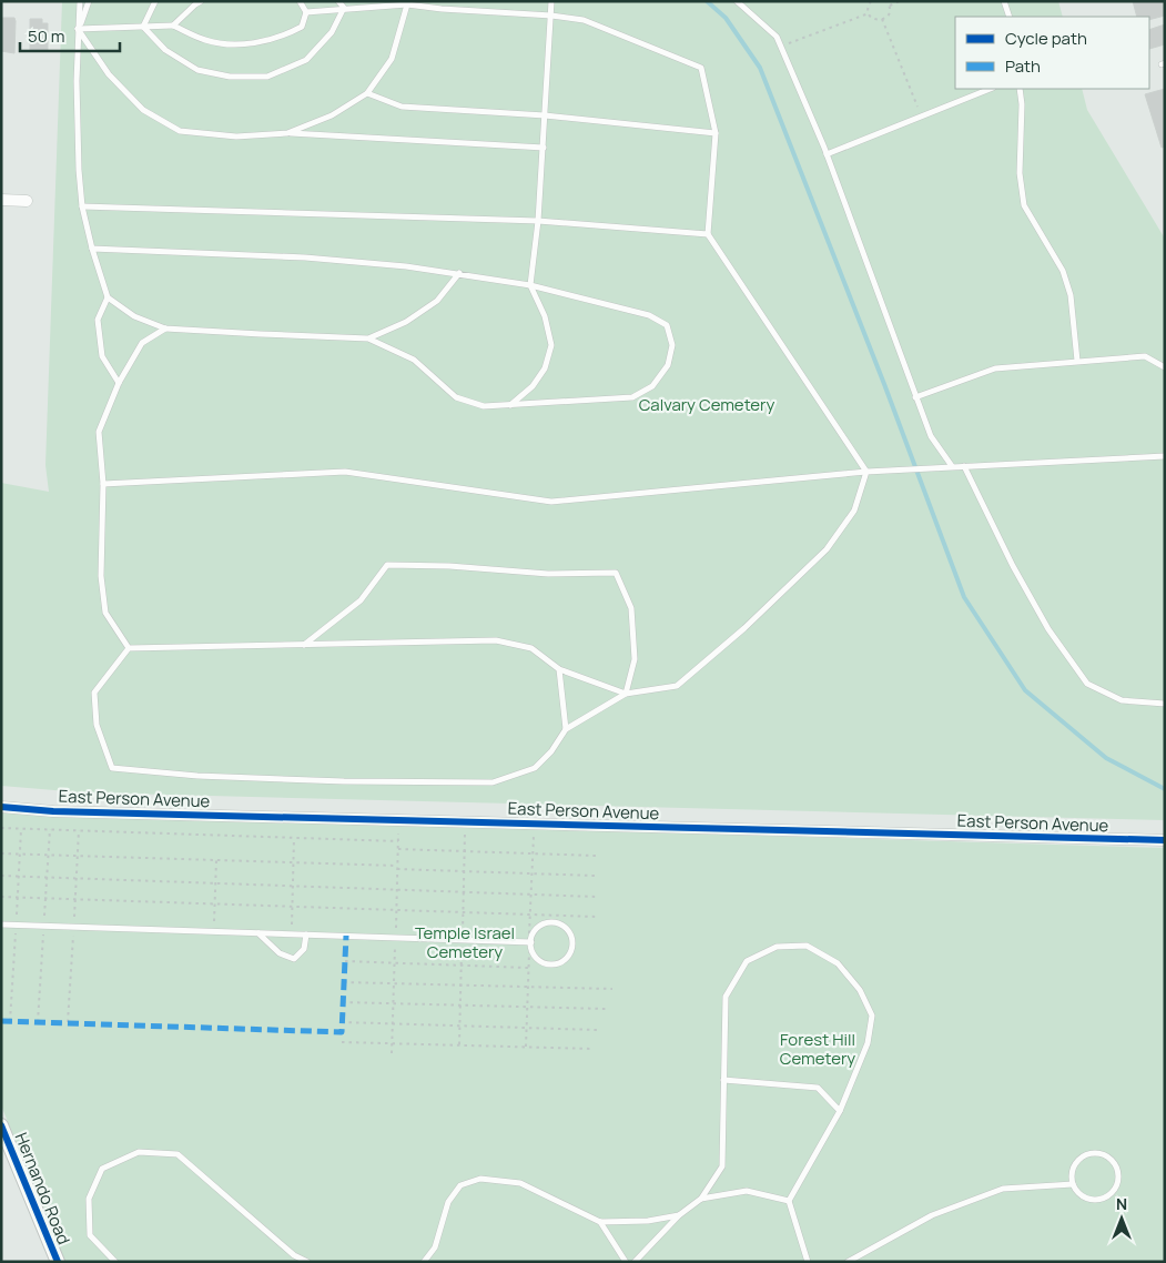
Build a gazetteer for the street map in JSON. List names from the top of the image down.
{
  "streets": {
    "street": ["East Person Avenue", "Hernando Road"]
  },
  "parks": ["Calvary Cemetery", "Temple Israel Cemetery", "Forest Hill Cemetery"],
  "legend": ["Cycle path", "Path"],
  "scale_bar": "50 m",
  "north": "top"
}
